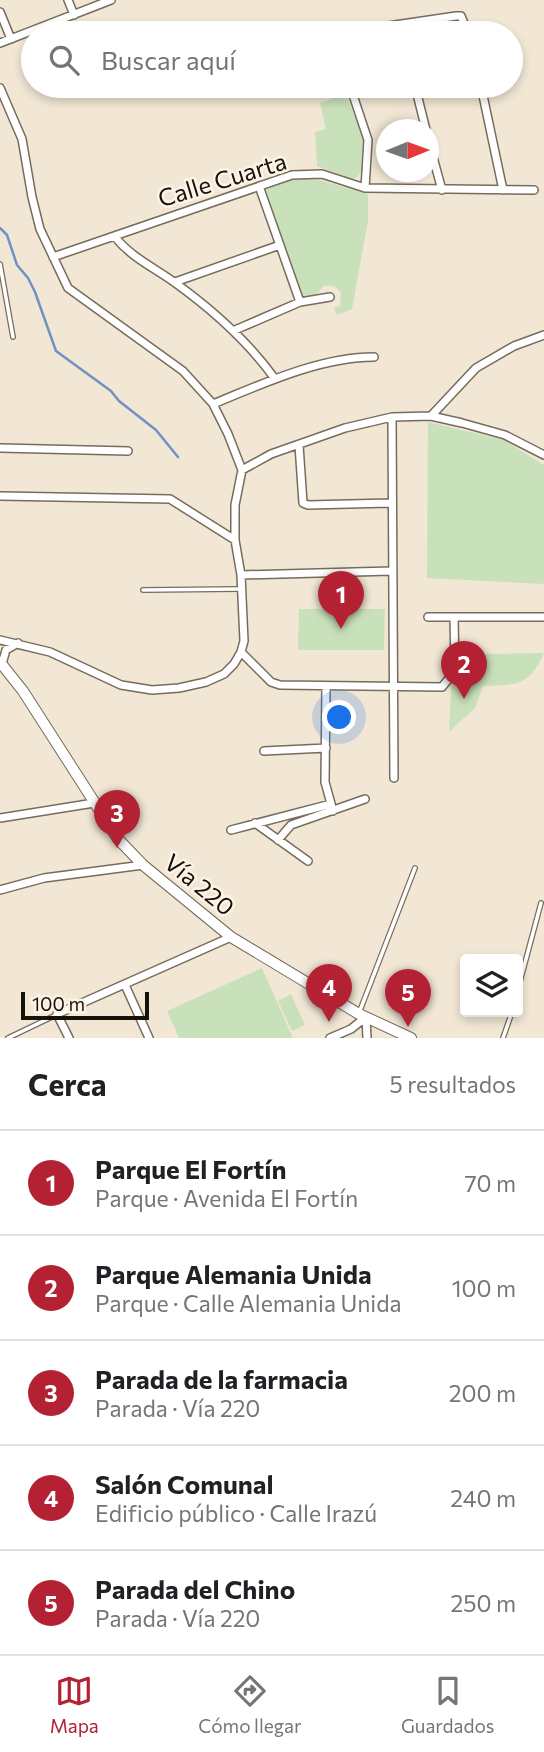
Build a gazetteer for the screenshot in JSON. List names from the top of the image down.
{
  "streets": {
    "main road": ["Vía 220"],
    "street": ["Calle Cuarta"]
  },
  "scale_bar": "100 m",
  "north": "right",
  "page": {
    "search": "Buscar aquí",
    "pins": [
      "1",
      "2",
      "3",
      "4",
      "5"
    ],
    "scale": "100 m",
    "heading": ["Cerca", "5 resultados"],
    "list": [
      {
        "mark": "1",
        "name": "Parque El Fortín",
        "note": "Parque · Avenida El Fortín",
        "value": "70 m"
      },
      {
        "mark": "2",
        "name": "Parque Alemania Unida",
        "note": "Parque · Calle Alemania Unida",
        "value": "100 m"
      },
      {
        "mark": "3",
        "name": "Parada de la farmacia",
        "note": "Parada · Vía 220",
        "value": "200 m"
      },
      {
        "mark": "4",
        "name": "Salón Comunal",
        "note": "Edificio público · Calle Irazú",
        "value": "240 m"
      },
      {
        "mark": "5",
        "name": "Parada del Chino",
        "note": "Parada · Vía 220",
        "value": "250 m"
      }
    ],
    "nav": ["Mapa", "Cómo llegar", "Guardados"]
  }
}
